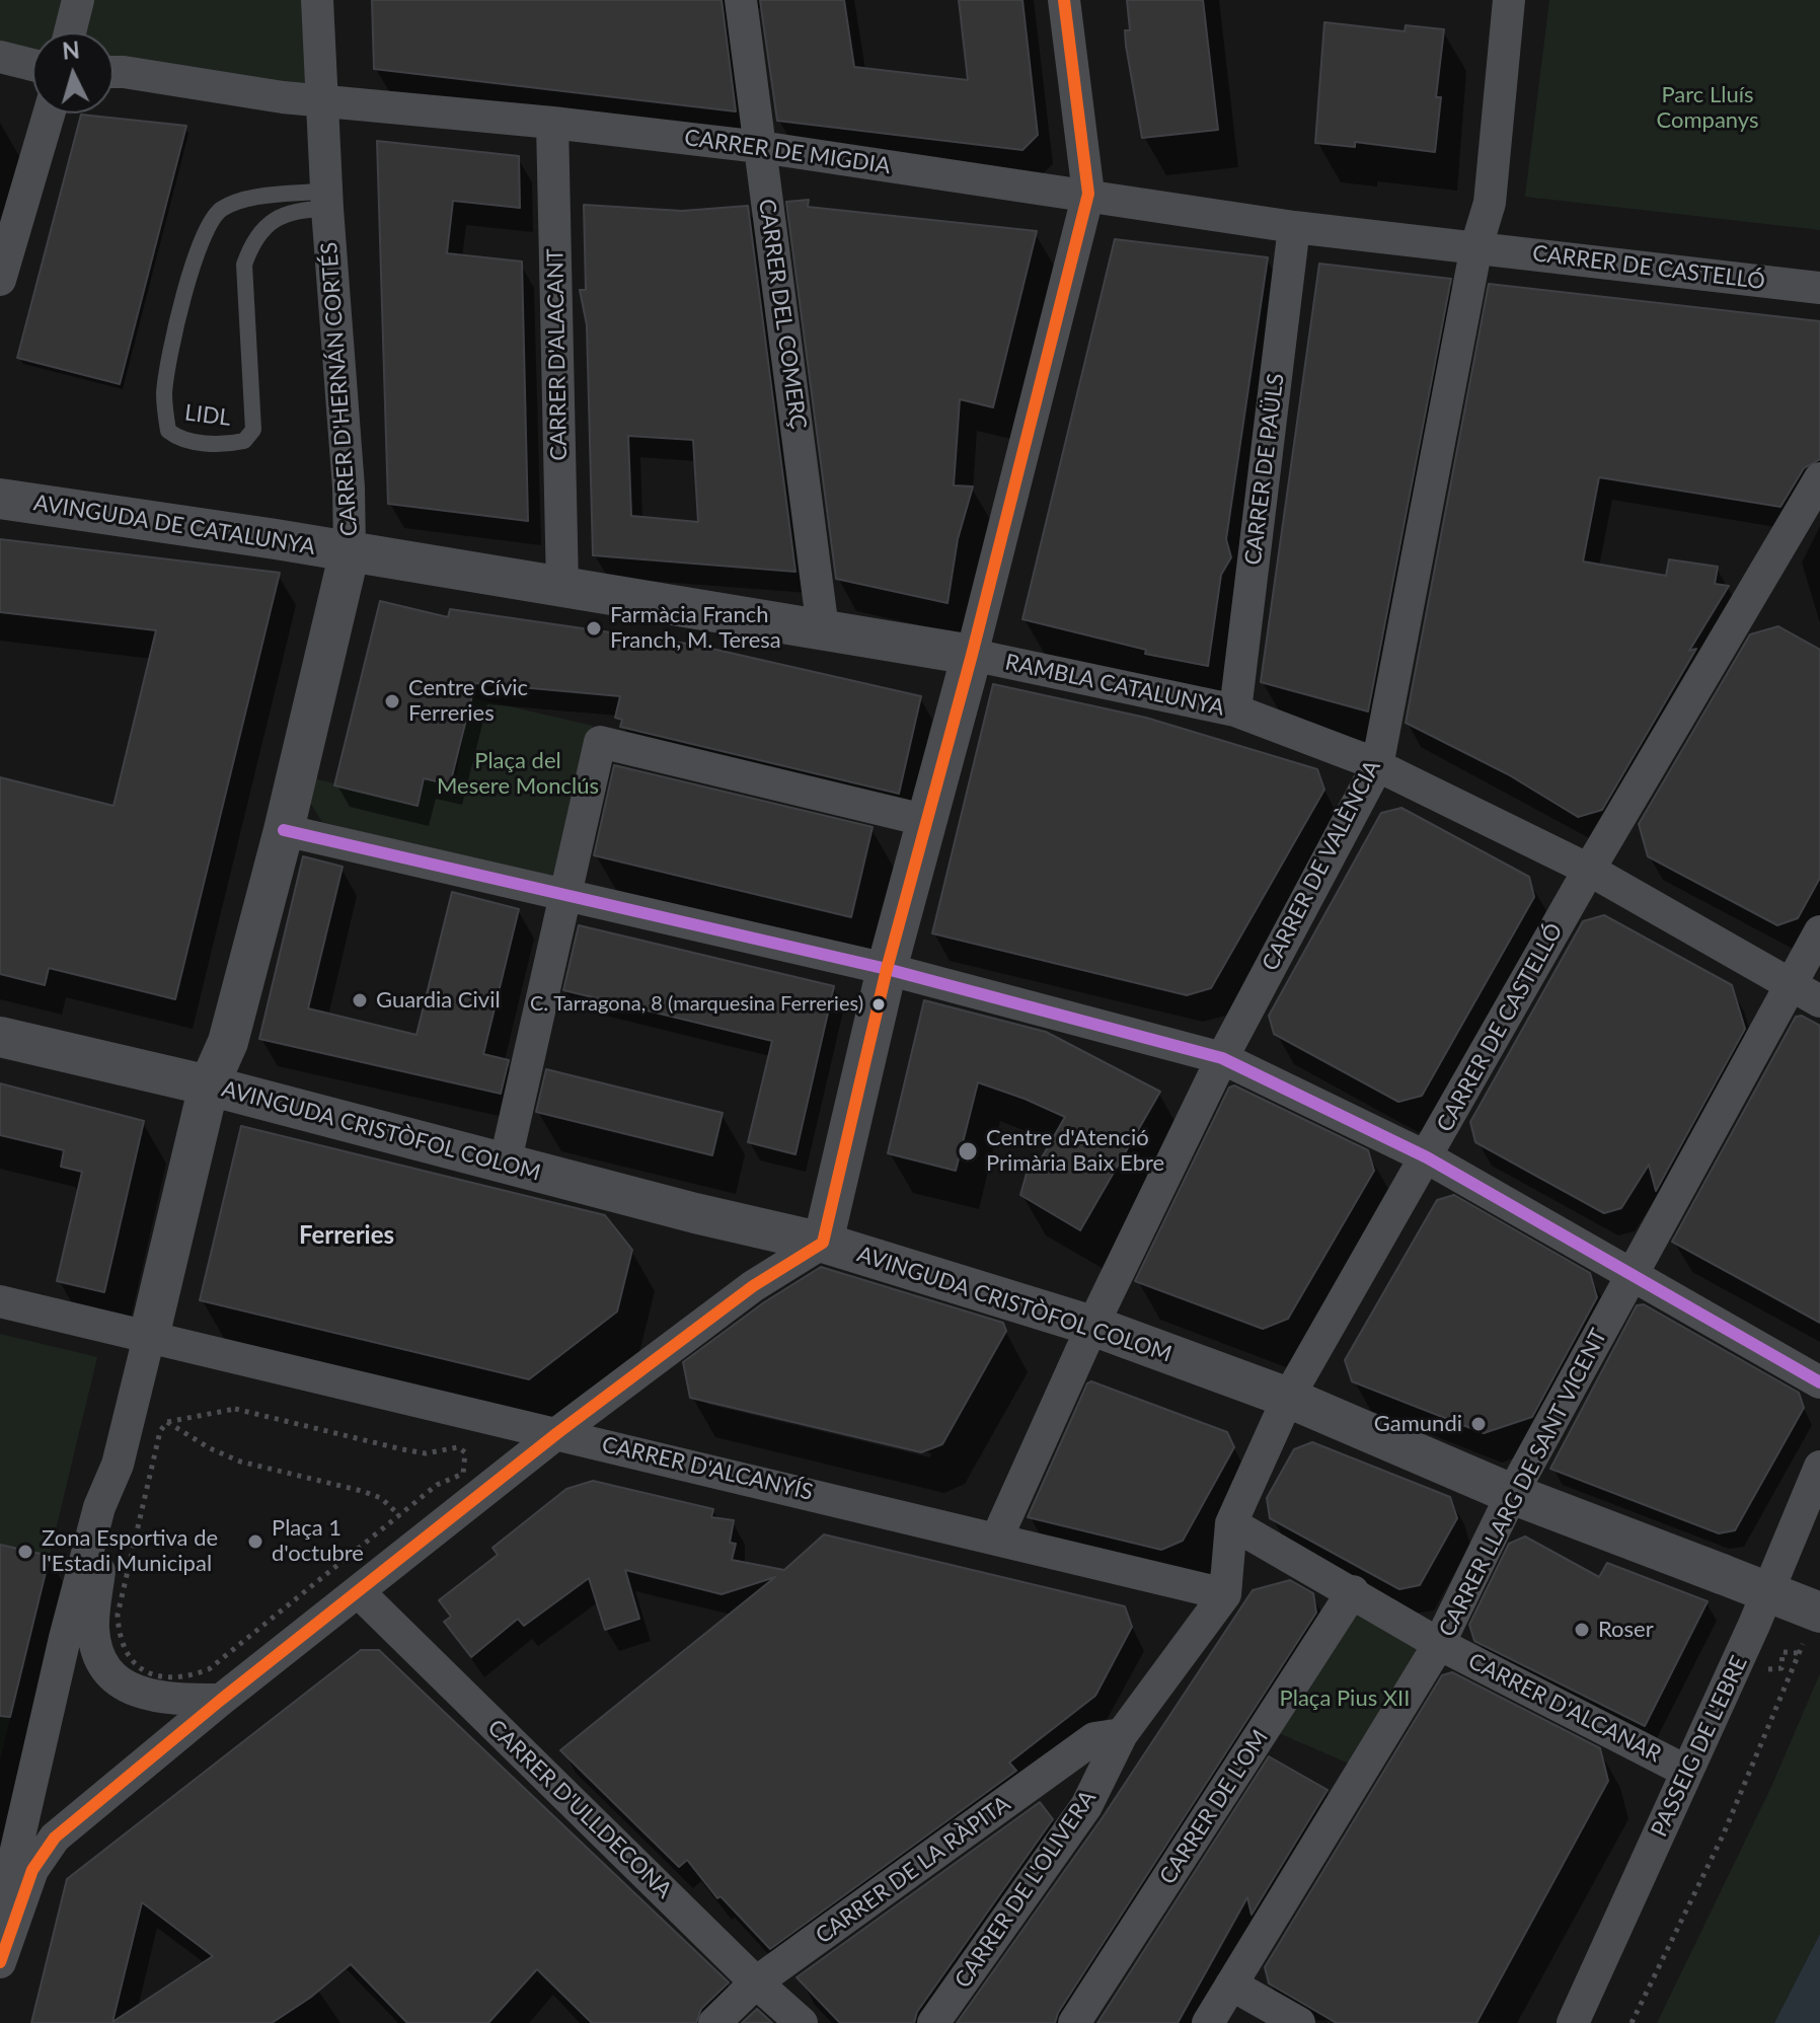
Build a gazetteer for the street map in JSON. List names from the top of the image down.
{
  "streets": {
    "street": [
      "CARRER DE MIGDIA",
      "CARRER DE CASTELLÓ",
      "CARRER DEL COMERÇ",
      "CARRER D'ALACANT",
      "CARRER D'HERNÁN CORTÉS",
      "CARRER DE PAÜLS",
      "AVINGUDA DE CATALUNYA",
      "RAMBLA CATALUNYA",
      "CARRER DE VALÈNCIA",
      "AVINGUDA CRISTÒFOL COLOM",
      "CARRER D'ALCANYÍS",
      "CARRER LLARG DE SANT VICENT",
      "CARRER D'ALCANAR",
      "PASSEIG DE L'EBRE",
      "CARRER DE L'OM",
      "CARRER D'ULLDECONA",
      "CARRER DE LA RÀPITA",
      "CARRER DE L'OLIVERA"
    ],
    "lane": ["LIDL"]
  },
  "crossings": [
    ["CARRER DE MIGDIA", "CARRER DE CASTELLÓ"],
    ["CARRER DE MIGDIA", "CARRER DEL COMERÇ"],
    ["CARRER DE MIGDIA", "CARRER D'ALACANT"],
    ["CARRER DE MIGDIA", "CARRER D'HERNÁN CORTÉS"],
    ["CARRER DE MIGDIA", "CARRER DE PAÜLS"],
    ["CARRER DE MIGDIA", "CARRER DE VALÈNCIA"],
    ["CARRER DE CASTELLÓ", "RAMBLA CATALUNYA"],
    ["CARRER DE CASTELLÓ", "CARRER DE VALÈNCIA"],
    ["CARRER DE CASTELLÓ", "AVINGUDA CRISTÒFOL COLOM"],
    ["CARRER DE CASTELLÓ", "CARRER D'ALCANYÍS"],
    ["CARRER DE CASTELLÓ", "CARRER D'ALCANAR"],
    ["CARRER DE CASTELLÓ", "CARRER DE L'OLIVERA"],
    ["CARRER DEL COMERÇ", "RAMBLA CATALUNYA"],
    ["CARRER D'ALACANT", "RAMBLA CATALUNYA"],
    ["CARRER D'HERNÁN CORTÉS", "LIDL"],
    ["CARRER D'HERNÁN CORTÉS", "AVINGUDA DE CATALUNYA"],
    ["CARRER D'HERNÁN CORTÉS", "RAMBLA CATALUNYA"],
    ["CARRER D'HERNÁN CORTÉS", "AVINGUDA CRISTÒFOL COLOM"],
    ["CARRER D'HERNÁN CORTÉS", "CARRER D'ALCANYÍS"],
    ["CARRER DE PAÜLS", "RAMBLA CATALUNYA"],
    ["AVINGUDA DE CATALUNYA", "RAMBLA CATALUNYA"],
    ["RAMBLA CATALUNYA", "CARRER DE VALÈNCIA"],
    ["RAMBLA CATALUNYA", "CARRER LLARG DE SANT VICENT"],
    ["CARRER DE VALÈNCIA", "AVINGUDA CRISTÒFOL COLOM"],
    ["CARRER DE VALÈNCIA", "CARRER D'ALCANYÍS"],
    ["AVINGUDA CRISTÒFOL COLOM", "CARRER LLARG DE SANT VICENT"],
    ["CARRER D'ALCANYÍS", "CARRER DE L'OLIVERA"],
    ["CARRER LLARG DE SANT VICENT", "CARRER D'ALCANAR"],
    ["CARRER D'ALCANAR", "PASSEIG DE L'EBRE"],
    ["CARRER D'ALCANAR", "CARRER DE L'OM"],
    ["CARRER D'ULLDECONA", "CARRER DE LA RÀPITA"],
    ["CARRER DE LA RÀPITA", "CARRER DE L'OLIVERA"]
  ],
  "districts": ["Ferreries"],
  "parks": ["Parc Lluís Companys", "Plaça del Mesere Monclús", "Plaça Pius XII"],
  "places": [
    "Farmàcia Franch Franch, M. Teresa",
    "Centre Cívic Ferreries",
    "Guardia Civil",
    "C. Tarragona, 8 (marquesina Ferreries)",
    "Centre d'Atenció Primària Baix Ebre",
    "Gamundi",
    "Plaça 1 d'octubre",
    "Zona Esportiva de l'Estadi Municipal",
    "Roser"
  ],
  "north": "top"
}
